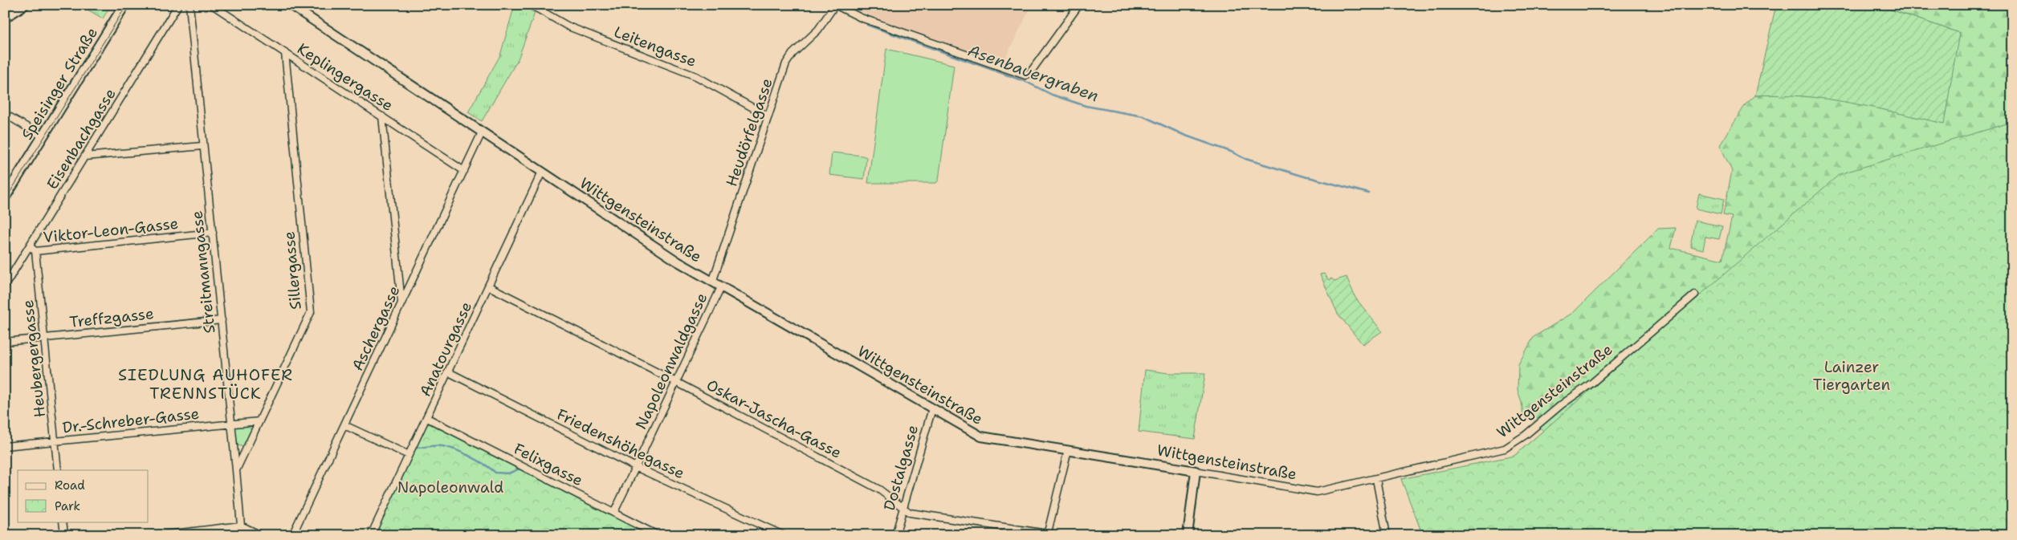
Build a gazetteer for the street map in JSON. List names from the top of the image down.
{
  "streets": {
    "main road": ["Speisinger Straße"],
    "street": [
      "Leitengasse",
      "Keplingergasse",
      "Heudörfelgasse",
      "Eisenbachgasse",
      "Wittgensteinstraße",
      "Viktor-Leon-Gasse",
      "Sillergasse",
      "Streitmanngasse",
      "Treffzgasse",
      "Aschergasse",
      "Anatourgasse",
      "Heubergergasse",
      "Napoleonwaldgasse",
      "Oskar-Jascha-Gasse",
      "Dr.-Schreber-Gasse",
      "Friedenshöhegasse",
      "Felixgasse",
      "Dostalgasse"
    ]
  },
  "crossings": [
    ["Leitengasse", "Heudörfelgasse"],
    ["Keplingergasse", "Sillergasse"],
    ["Keplingergasse", "Aschergasse"],
    ["Heudörfelgasse", "Wittgensteinstraße"],
    ["Wittgensteinstraße", "Aschergasse"],
    ["Wittgensteinstraße", "Anatourgasse"],
    ["Wittgensteinstraße", "Napoleonwaldgasse"],
    ["Wittgensteinstraße", "Dostalgasse"],
    ["Viktor-Leon-Gasse", "Streitmanngasse"],
    ["Viktor-Leon-Gasse", "Heubergergasse"],
    ["Sillergasse", "Streitmanngasse"],
    ["Sillergasse", "Dr.-Schreber-Gasse"],
    ["Streitmanngasse", "Treffzgasse"],
    ["Streitmanngasse", "Dr.-Schreber-Gasse"],
    ["Treffzgasse", "Heubergergasse"],
    ["Anatourgasse", "Oskar-Jascha-Gasse"],
    ["Anatourgasse", "Friedenshöhegasse"],
    ["Anatourgasse", "Felixgasse"],
    ["Heubergergasse", "Dr.-Schreber-Gasse"],
    ["Napoleonwaldgasse", "Oskar-Jascha-Gasse"],
    ["Napoleonwaldgasse", "Friedenshöhegasse"],
    ["Napoleonwaldgasse", "Felixgasse"],
    ["Oskar-Jascha-Gasse", "Dostalgasse"]
  ],
  "districts": ["SIEDLUNG AUHOFER TRENNSTÜCK"],
  "water": ["Asenbauergraben"],
  "parks": ["Lainzer Tiergarten", "Napoleonwald"],
  "legend": ["Road", "Park"]
}
